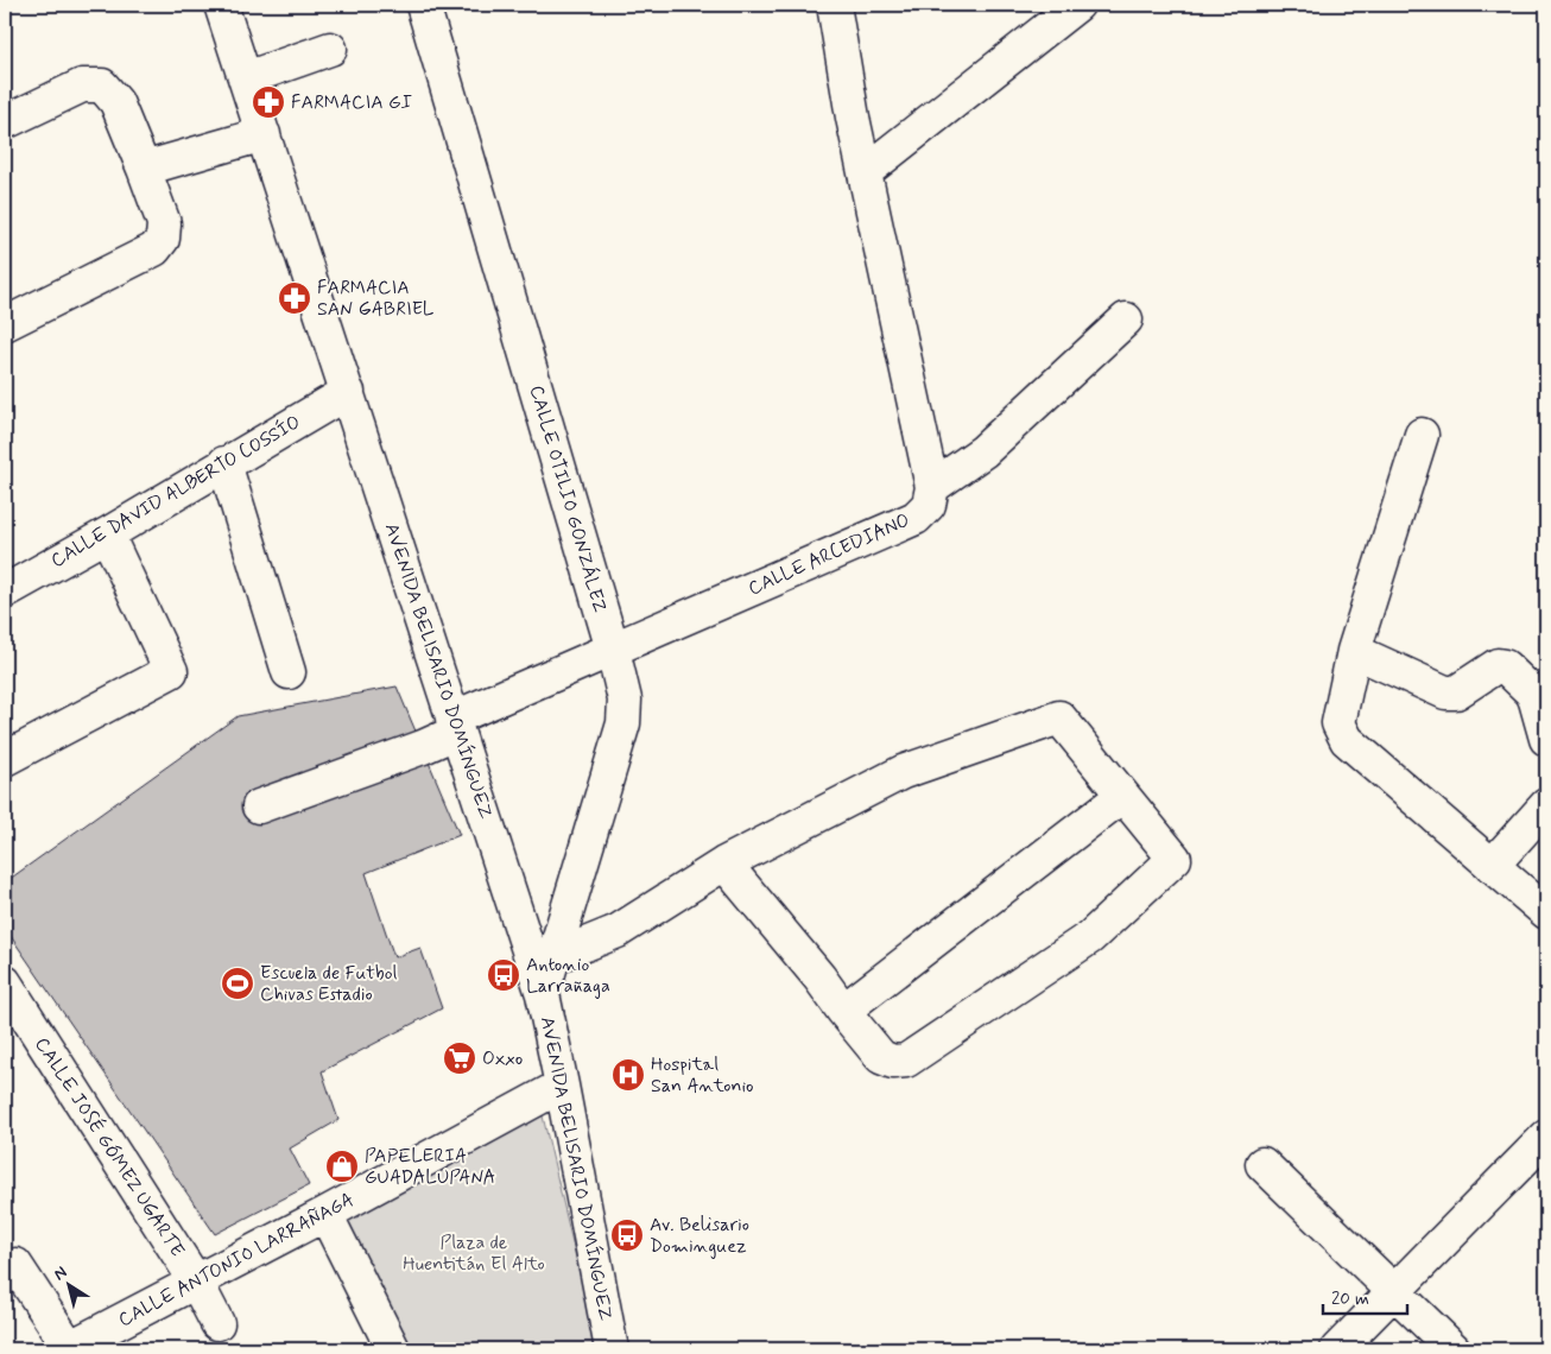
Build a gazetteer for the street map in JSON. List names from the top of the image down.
{
  "streets": {
    "street": [
      "CALLE DAVID ALBERTO COSSÍO",
      "CALLE OTILIO GONZÁLEZ",
      "CALLE ARCEDIANO",
      "AVENIDA BELISARIO DOMÍNGUEZ",
      "CALLE JOSÉ GÓMEZ UGARTE",
      "CALLE ANTONIO LARRAÑAGA"
    ]
  },
  "crossings": [
    ["CALLE DAVID ALBERTO COSSÍO", "AVENIDA BELISARIO DOMÍNGUEZ"],
    ["CALLE OTILIO GONZÁLEZ", "CALLE ARCEDIANO"],
    ["CALLE OTILIO GONZÁLEZ", "AVENIDA BELISARIO DOMÍNGUEZ"],
    ["CALLE ARCEDIANO", "AVENIDA BELISARIO DOMÍNGUEZ"],
    ["AVENIDA BELISARIO DOMÍNGUEZ", "CALLE ANTONIO LARRAÑAGA"],
    ["CALLE JOSÉ GÓMEZ UGARTE", "CALLE ANTONIO LARRAÑAGA"]
  ],
  "parks": ["Plaza de Huentitán El Alto"],
  "places": {
    "pharmacy": ["FARMACIA GI", "FARMACIA SAN GABRIEL"],
    "bus stop": ["Antonio Larrañaga", "Av. Belisario Dominguez"],
    "sports": ["Escuela de Futbol Chivas Estadio"],
    "supermarket": ["Oxxo"],
    "hospital": ["Hospital San Antonio"],
    "shop": ["PAPELERIA GUADALUPANA"]
  },
  "scale_bar": "20 m",
  "north": "top left"
}
